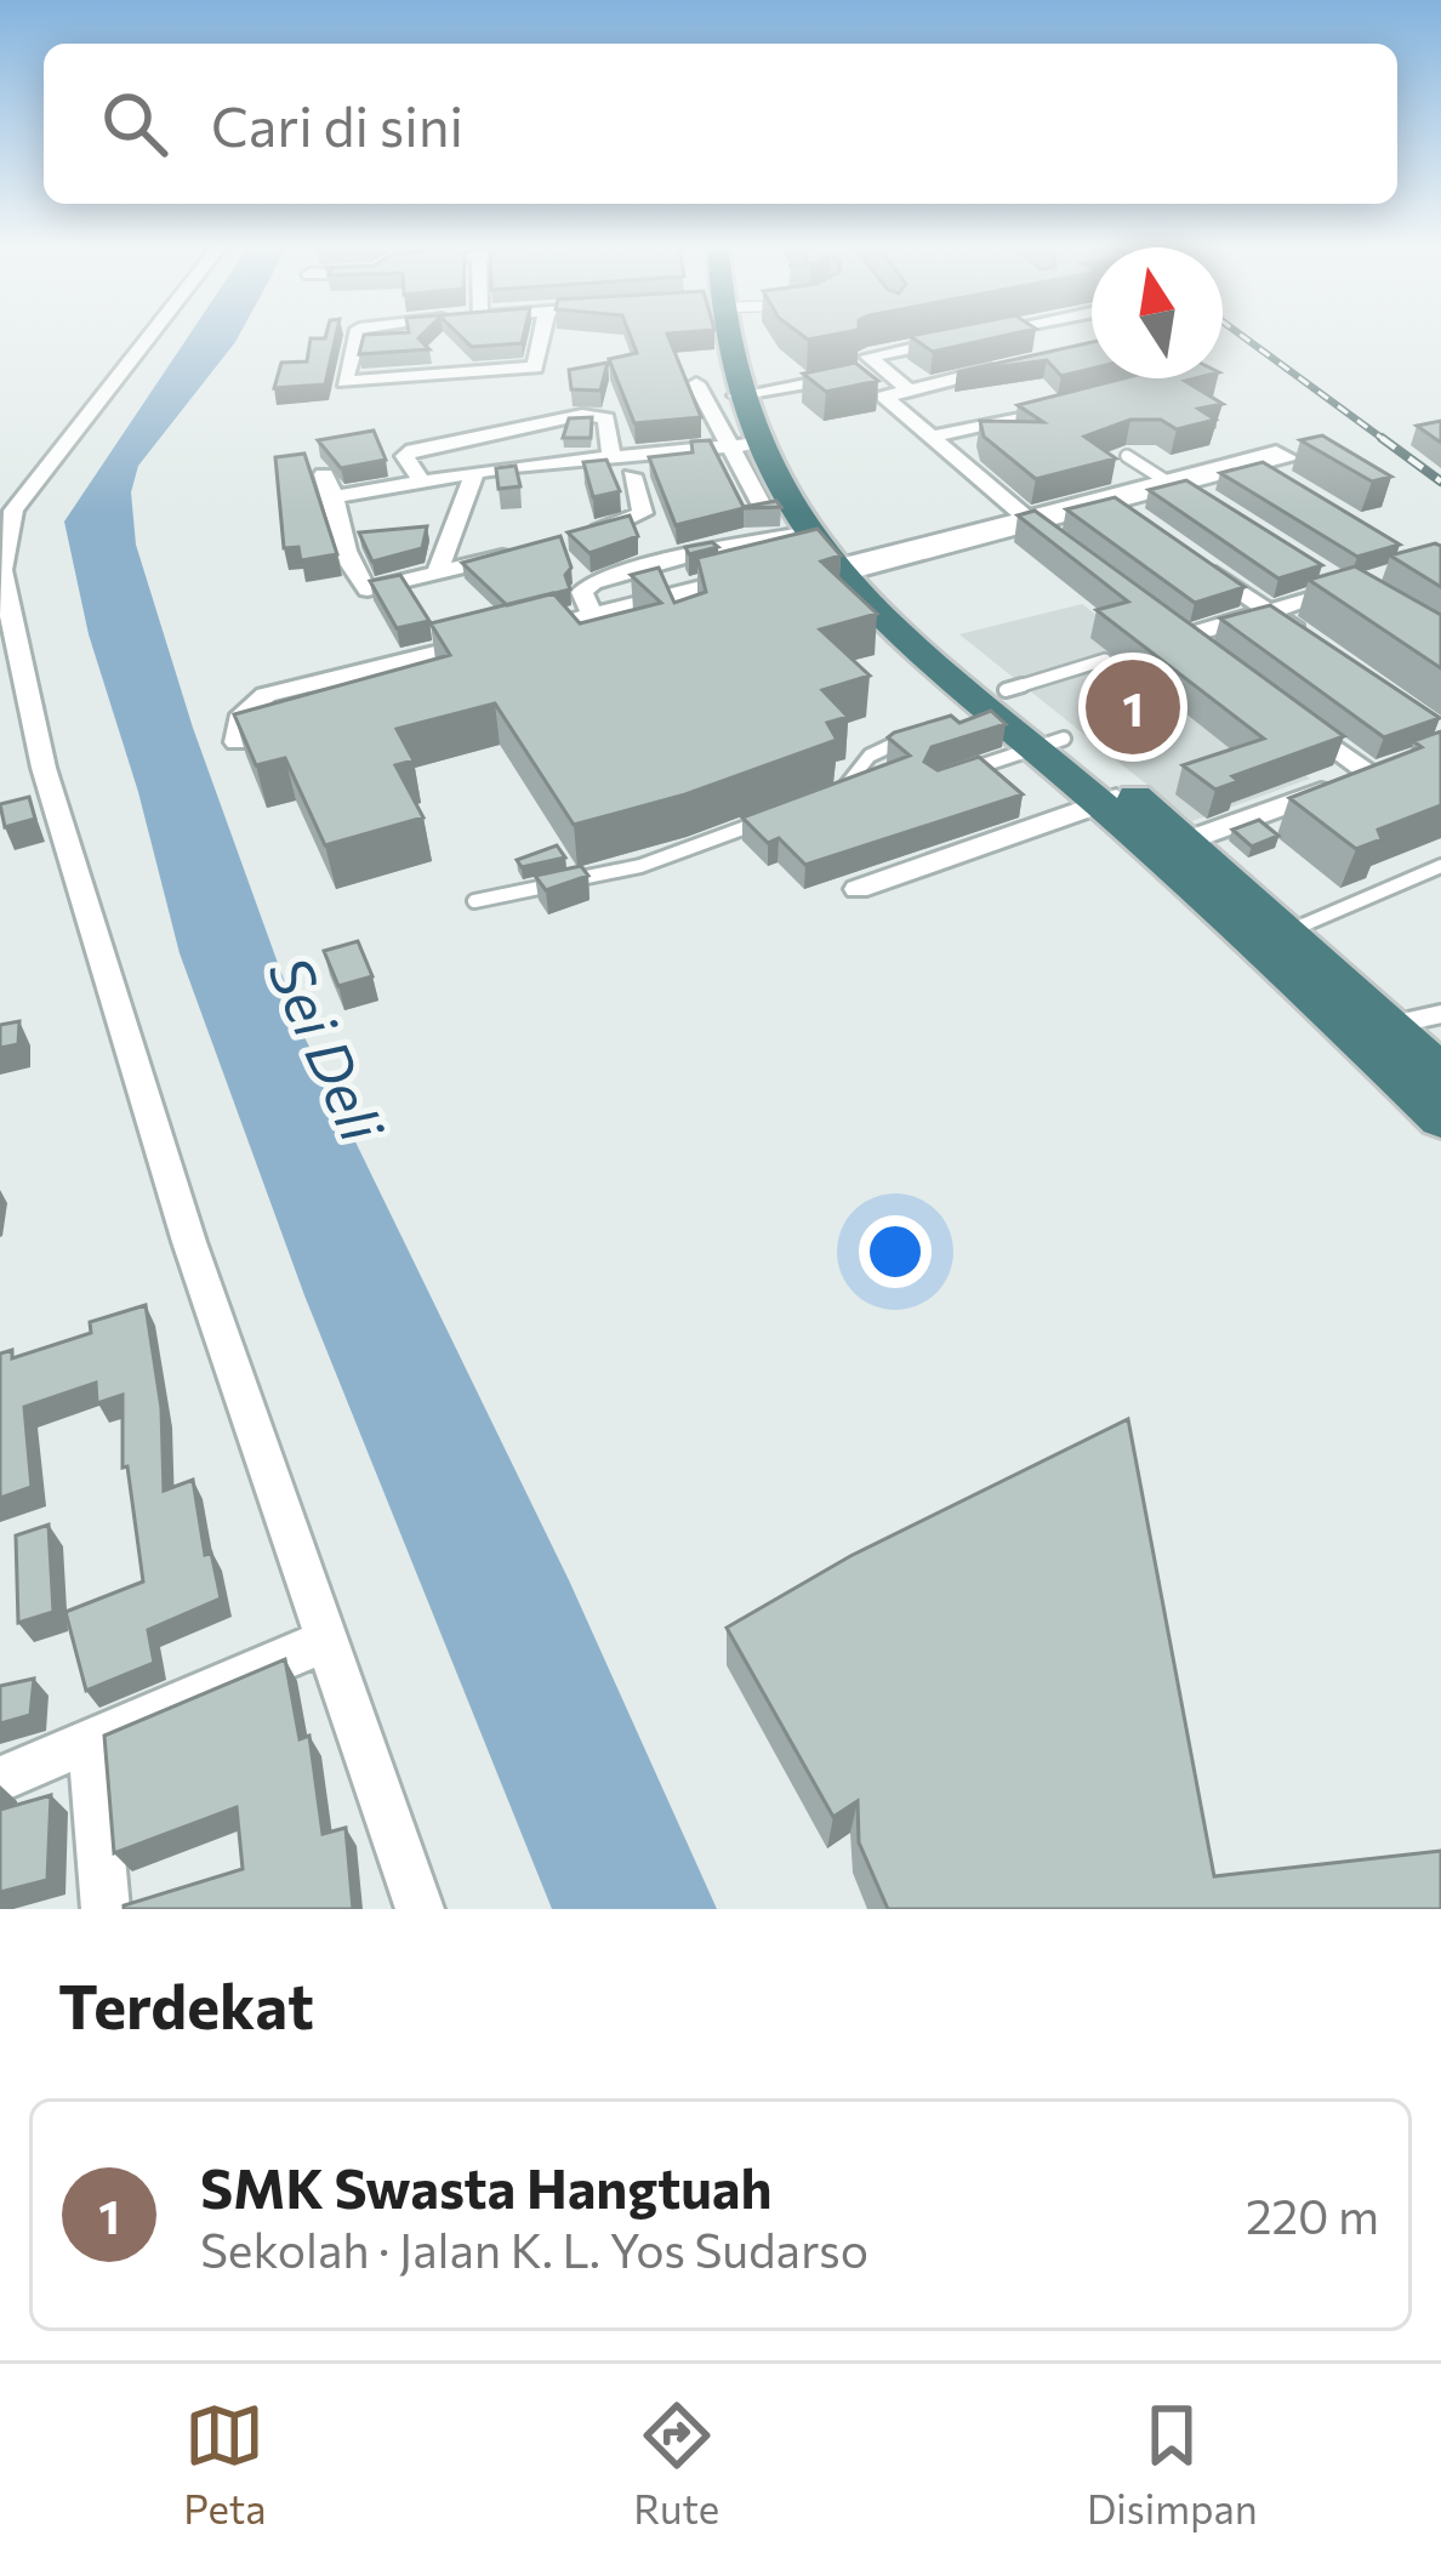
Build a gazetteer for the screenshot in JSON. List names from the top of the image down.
{
  "water": ["Sei Deli"],
  "north": "top",
  "page": {
    "search": "Cari di sini",
    "pins": "1",
    "heading": "Terdekat",
    "list": [
      {
        "mark": "1",
        "name": "SMK Swasta Hangtuah",
        "note": "Sekolah · Jalan K. L. Yos Sudarso",
        "value": "220 m"
      }
    ],
    "nav": ["Peta", "Rute", "Disimpan"]
  }
}
